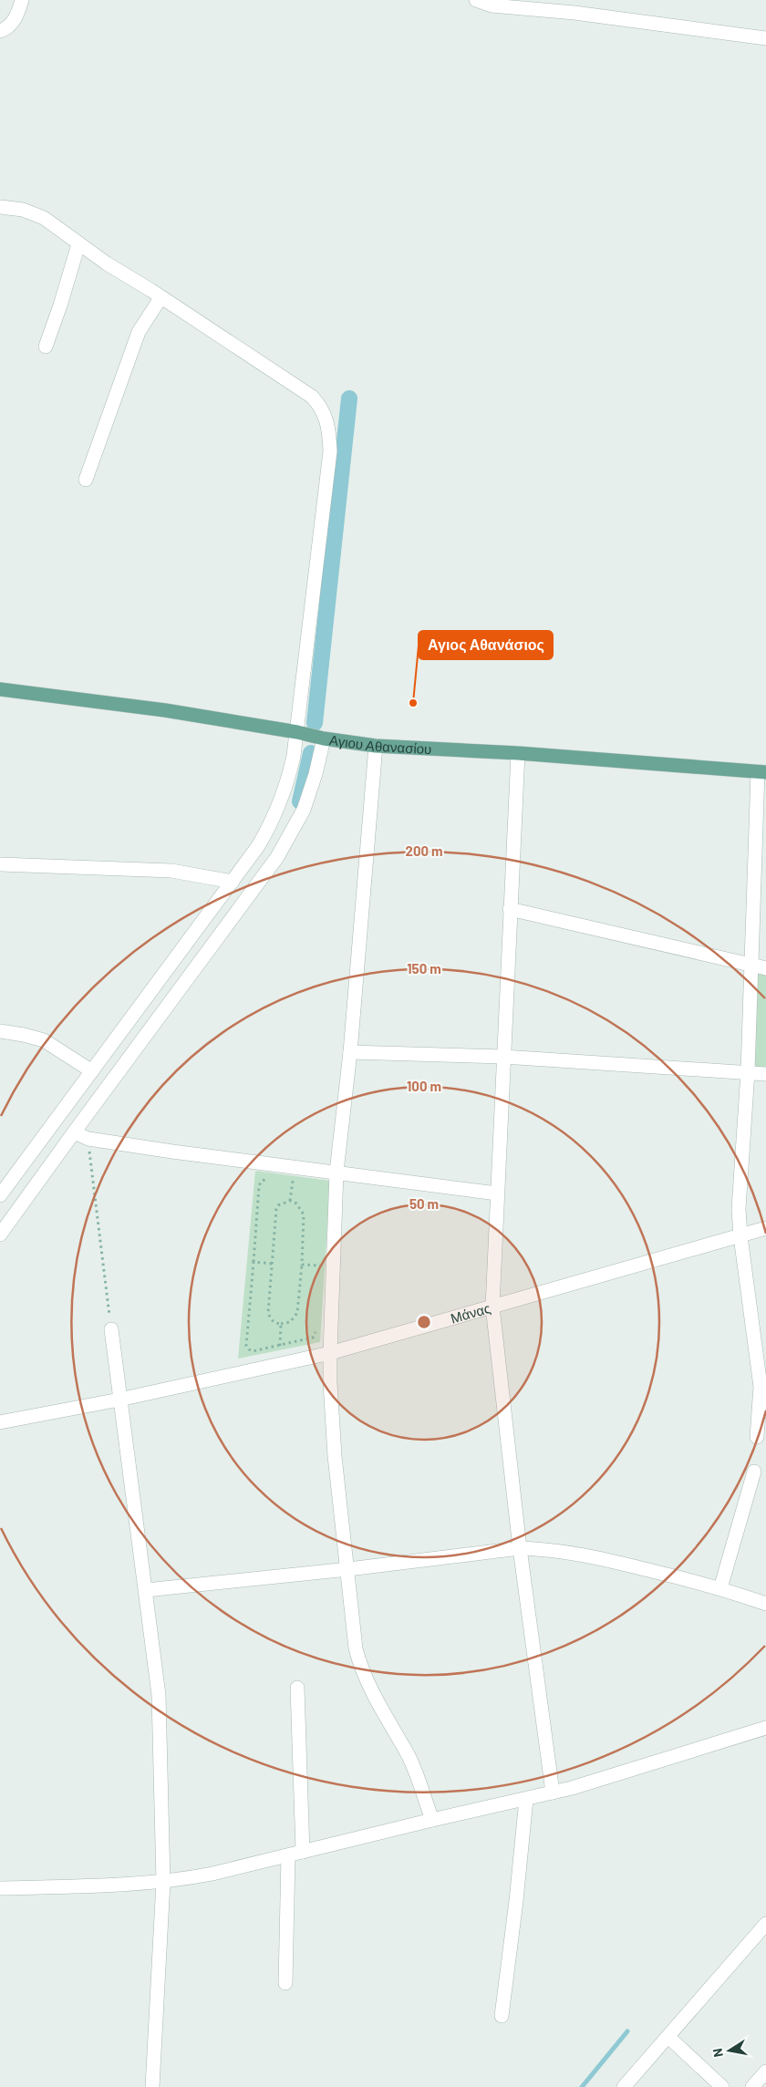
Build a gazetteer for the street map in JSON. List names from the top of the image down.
{
  "streets": {
    "main road": ["Αγιου Αθανασίου"],
    "street": ["Μάνας"]
  },
  "places": ["Αγιος Αθανάσιος"],
  "north": "left",
  "rings": [
    "200 m",
    "150 m",
    "100 m",
    "50 m"
  ]
}
